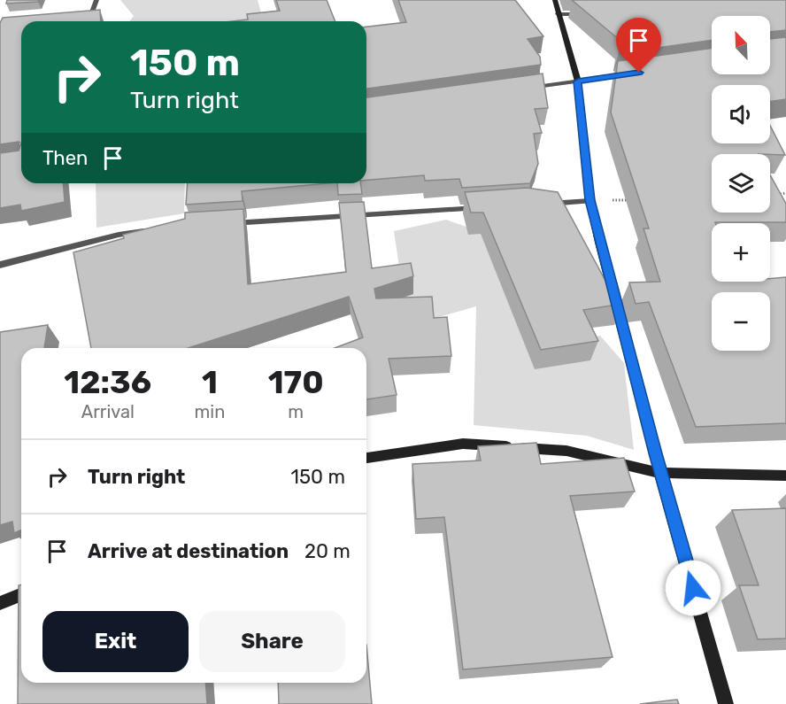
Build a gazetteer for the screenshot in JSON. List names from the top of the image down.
{
  "north": "top left",
  "page": {
    "map_buttons": ["+", "−"],
    "turn": ["150 m", "Turn right"],
    "then": "Then",
    "eta": [
      "12:36",
      "Arrival",
      "1",
      "min",
      "170",
      "m"
    ],
    "list": [
      {
        "name": "Turn right",
        "value": "150 m"
      },
      {
        "name": "Arrive at destination",
        "value": "20 m"
      }
    ],
    "buttons": ["Exit", "Share"]
  }
}
